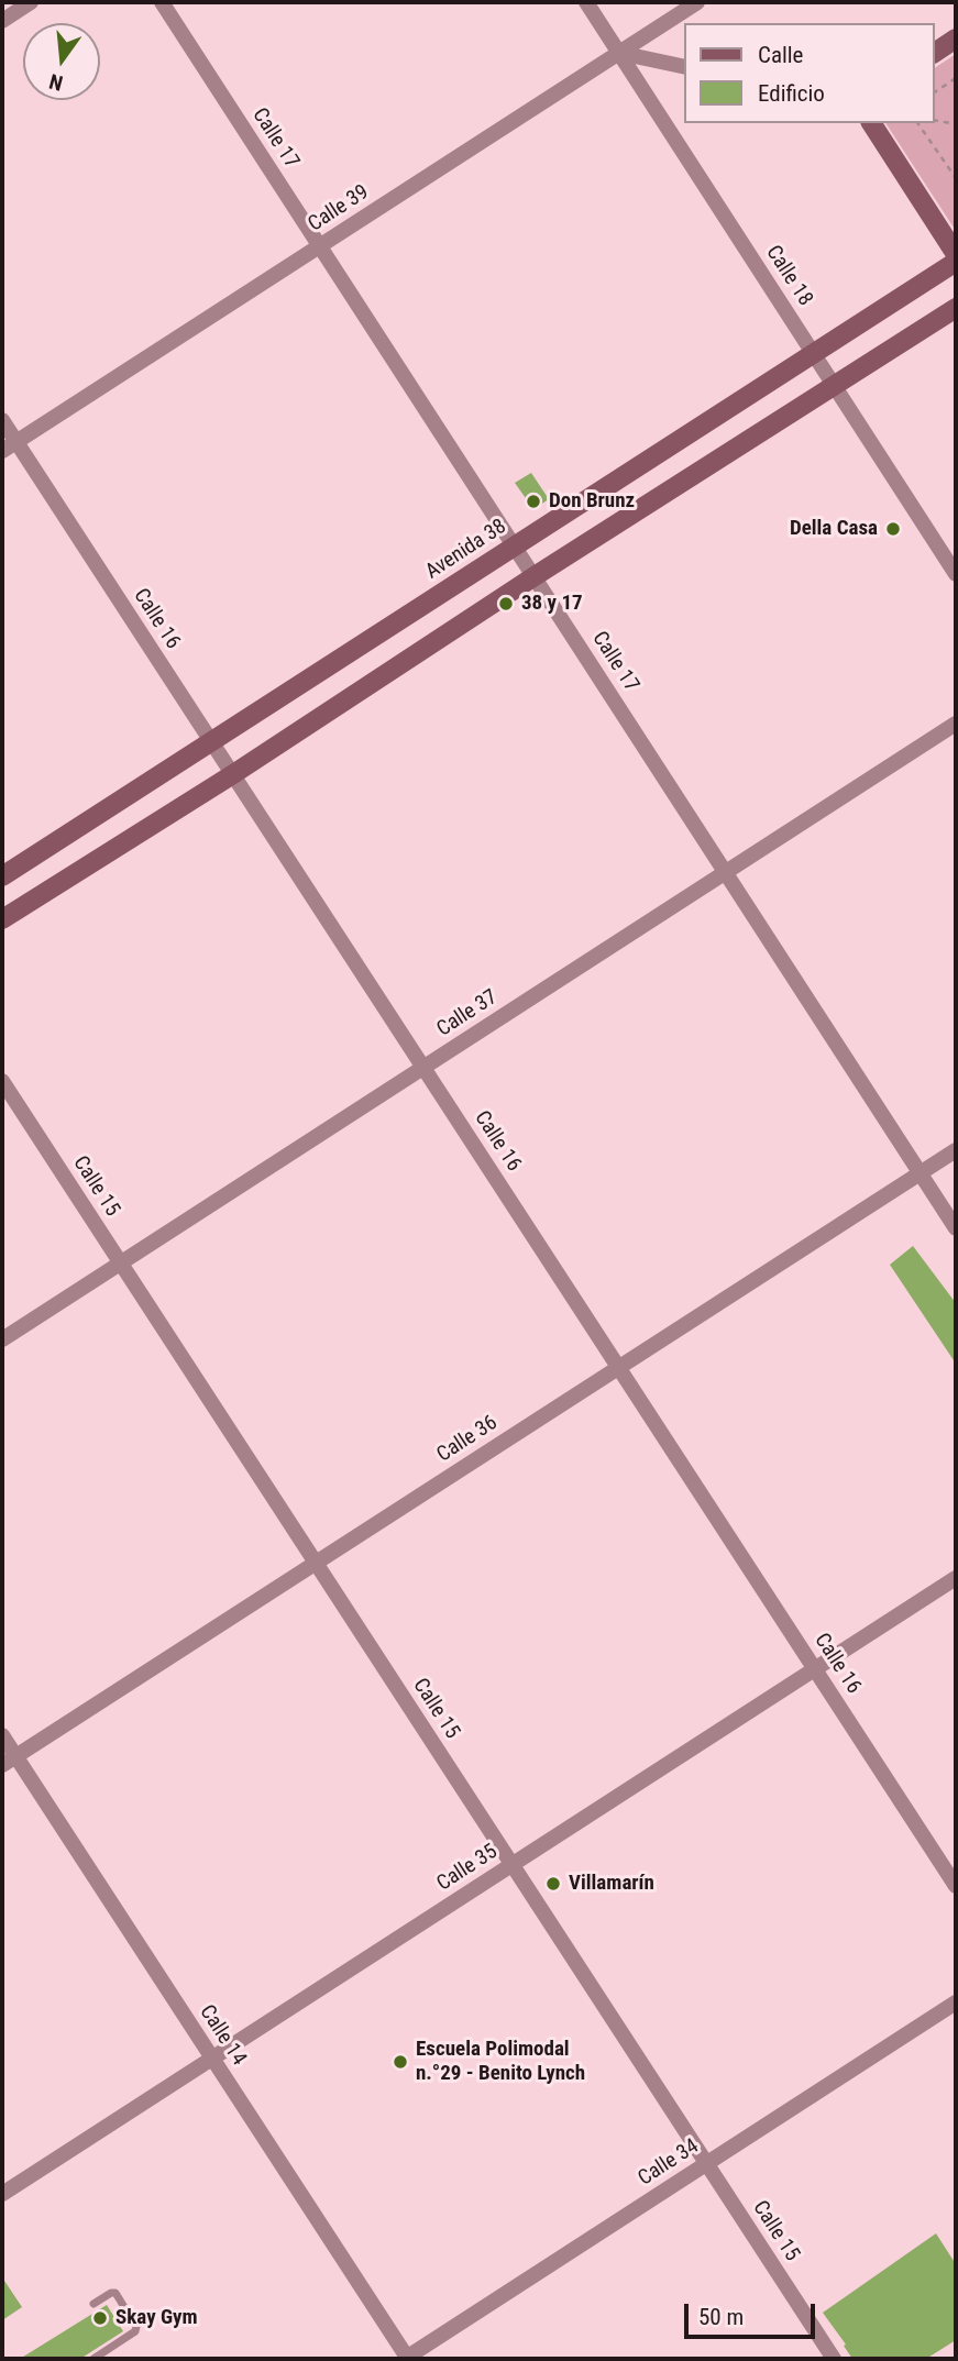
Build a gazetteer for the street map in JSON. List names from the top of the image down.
{
  "streets": {
    "main road": ["Avenida 38"],
    "street": [
      "Calle 17",
      "Calle 39",
      "Calle 18",
      "Calle 16",
      "Calle 37",
      "Calle 15",
      "Calle 36",
      "Calle 35",
      "Calle 14",
      "Calle 34"
    ]
  },
  "crossings": [
    ["Calle 17", "Calle 39"],
    ["Calle 17", "Avenida 38"],
    ["Calle 17", "Calle 37"],
    ["Calle 17", "Calle 36"],
    ["Calle 39", "Calle 18"],
    ["Calle 39", "Calle 16"],
    ["Calle 18", "Avenida 38"],
    ["Avenida 38", "Calle 16"],
    ["Calle 16", "Calle 37"],
    ["Calle 16", "Calle 36"],
    ["Calle 16", "Calle 35"],
    ["Calle 37", "Calle 15"],
    ["Calle 15", "Calle 36"],
    ["Calle 15", "Calle 35"],
    ["Calle 15", "Calle 34"],
    ["Calle 36", "Calle 14"],
    ["Calle 35", "Calle 14"],
    ["Calle 14", "Calle 34"]
  ],
  "places": [
    "Don Brunz",
    "Della Casa",
    "38 y 17",
    "Villamarín",
    "Escuela Polimodal n.°29 - Benito Lynch",
    "Skay Gym"
  ],
  "legend": ["Calle", "Edificio"],
  "scale_bar": "50 m",
  "north": "bottom"
}
